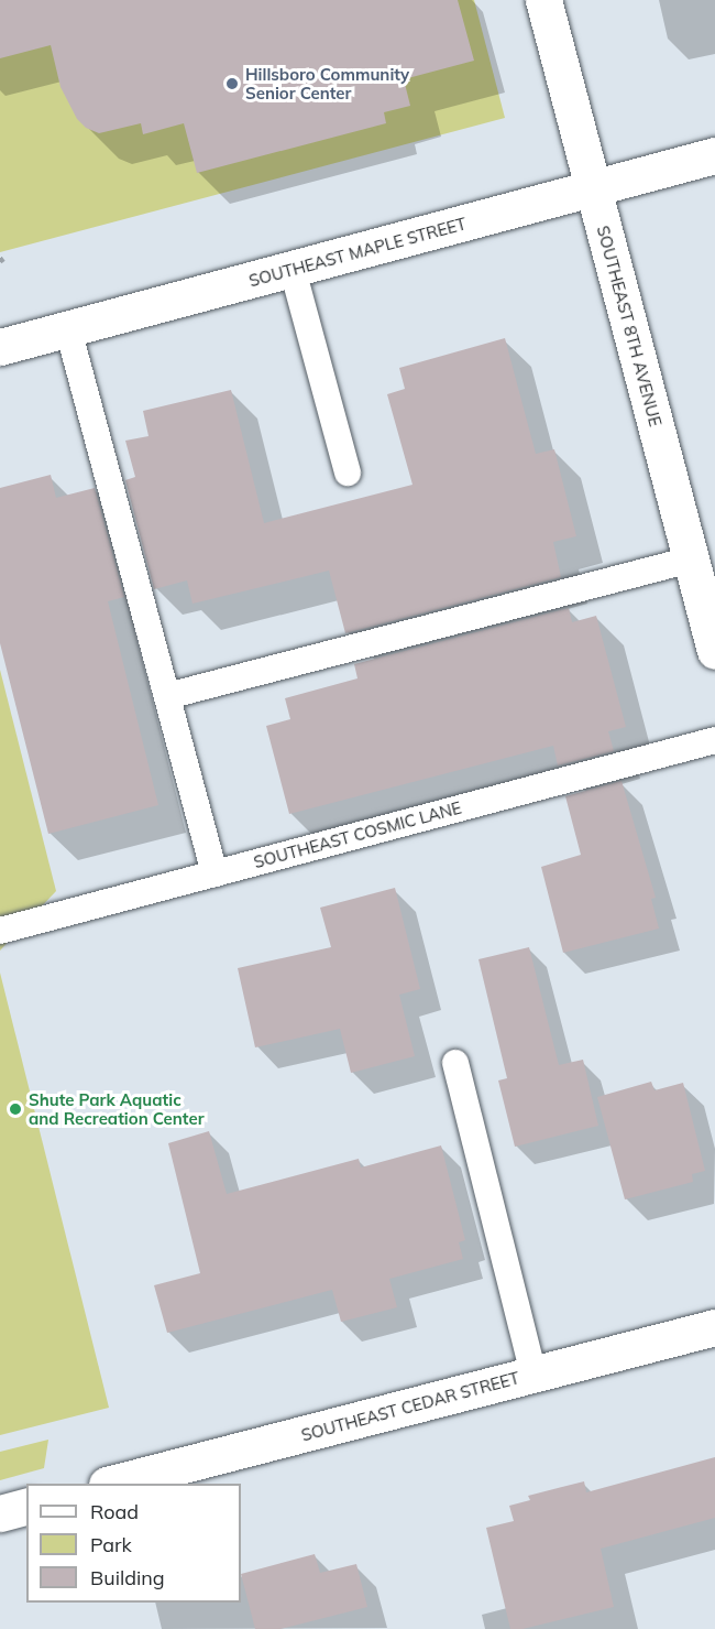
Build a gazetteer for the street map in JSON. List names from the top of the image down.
{
  "streets": {
    "street": ["SOUTHEAST MAPLE STREET", "SOUTHEAST 8TH AVENUE", "SOUTHEAST CEDAR STREET"],
    "lane": ["SOUTHEAST COSMIC LANE"]
  },
  "crossings": [
    ["SOUTHEAST MAPLE STREET", "SOUTHEAST 8TH AVENUE"]
  ],
  "places": ["Hillsboro Community Senior Center", "Shute Park Aquatic and Recreation Center"],
  "legend": ["Road", "Park", "Building"]
}
